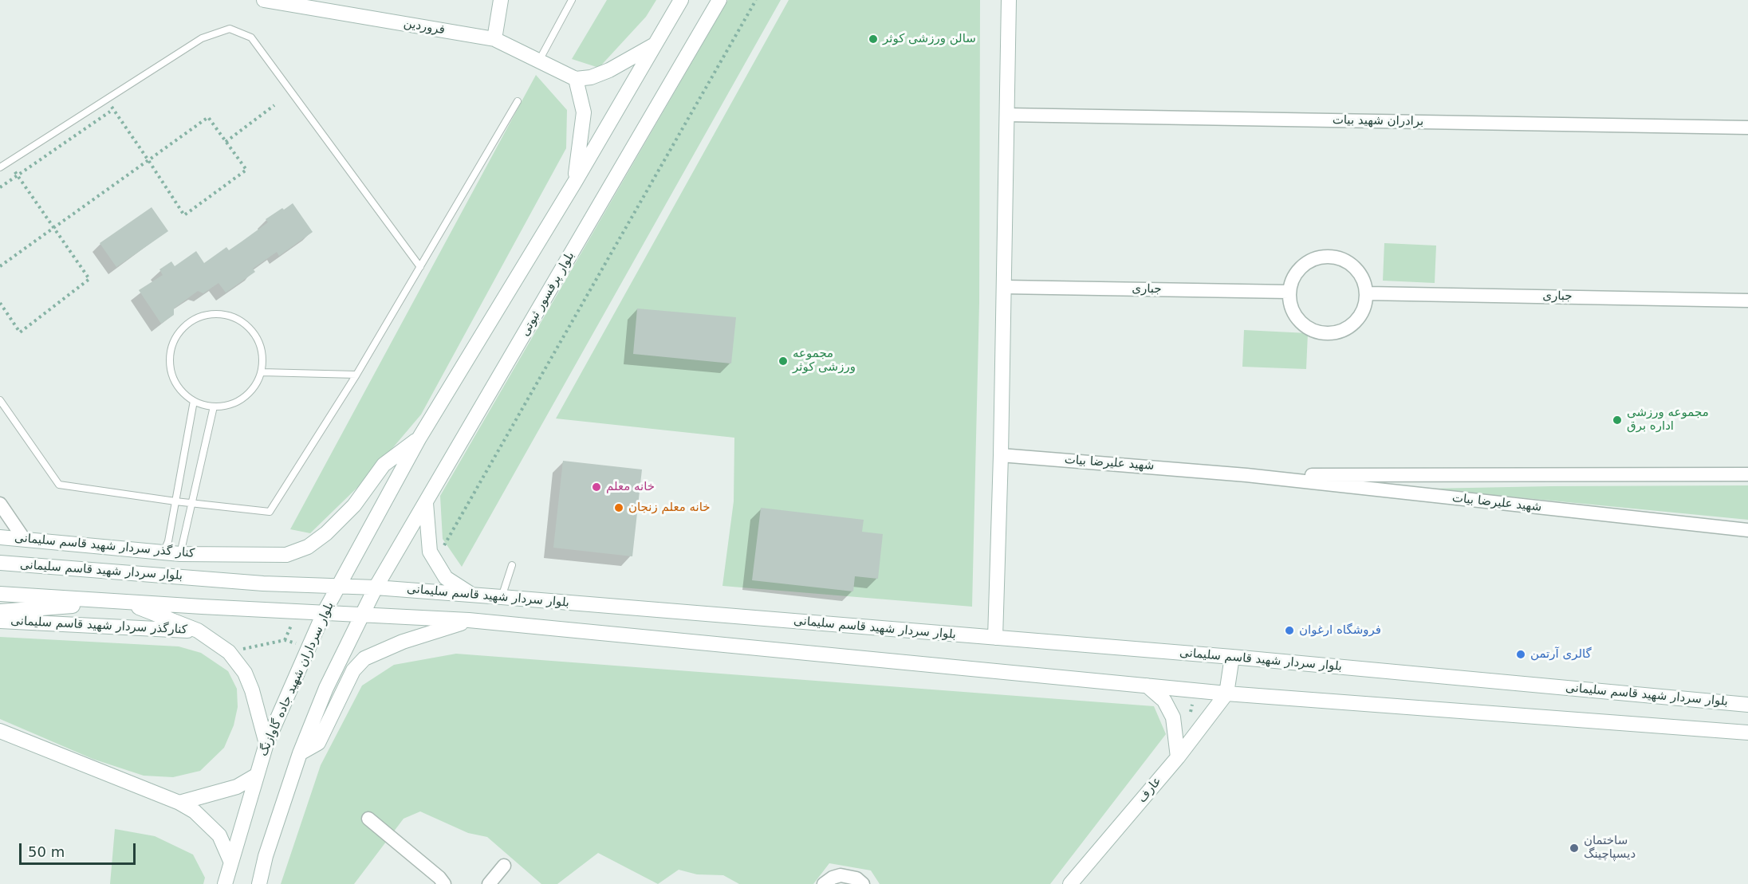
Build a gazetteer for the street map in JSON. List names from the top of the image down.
{
  "streets": {
    "main road": [
      "فروردین",
      "بلوار پرفسور ثبوتی",
      "کنار گذر سردار شهید قاسم سلیمانی",
      "بلوار سردار شهید قاسم سلیمانی",
      "کنارگذر سردار شهید قاسم سلیمانی",
      "بلوار سرداران شهید جاده گاوازنگ",
      "عارف"
    ],
    "street": ["برادران شهید بیات", "جباری", "شهید علیرضا بیات"]
  },
  "crossings": [
    ["بلوار پرفسور ثبوتی", "بلوار سردار شهید قاسم سلیمانی"],
    ["بلوار سردار شهید قاسم سلیمانی", "بلوار سرداران شهید جاده گاوازنگ"]
  ],
  "places": [
    "سالن ورزشی کوثر",
    "مجموعه ورزشی کوثر",
    "مجموعه ورزشی اداره برق",
    "خانه معلم",
    "خانه معلم زنجان",
    "فروشگاه ارغوان",
    "گالری آرتمن",
    "ساختمان دیسپاچینگ"
  ],
  "scale_bar": "50 m"
}
